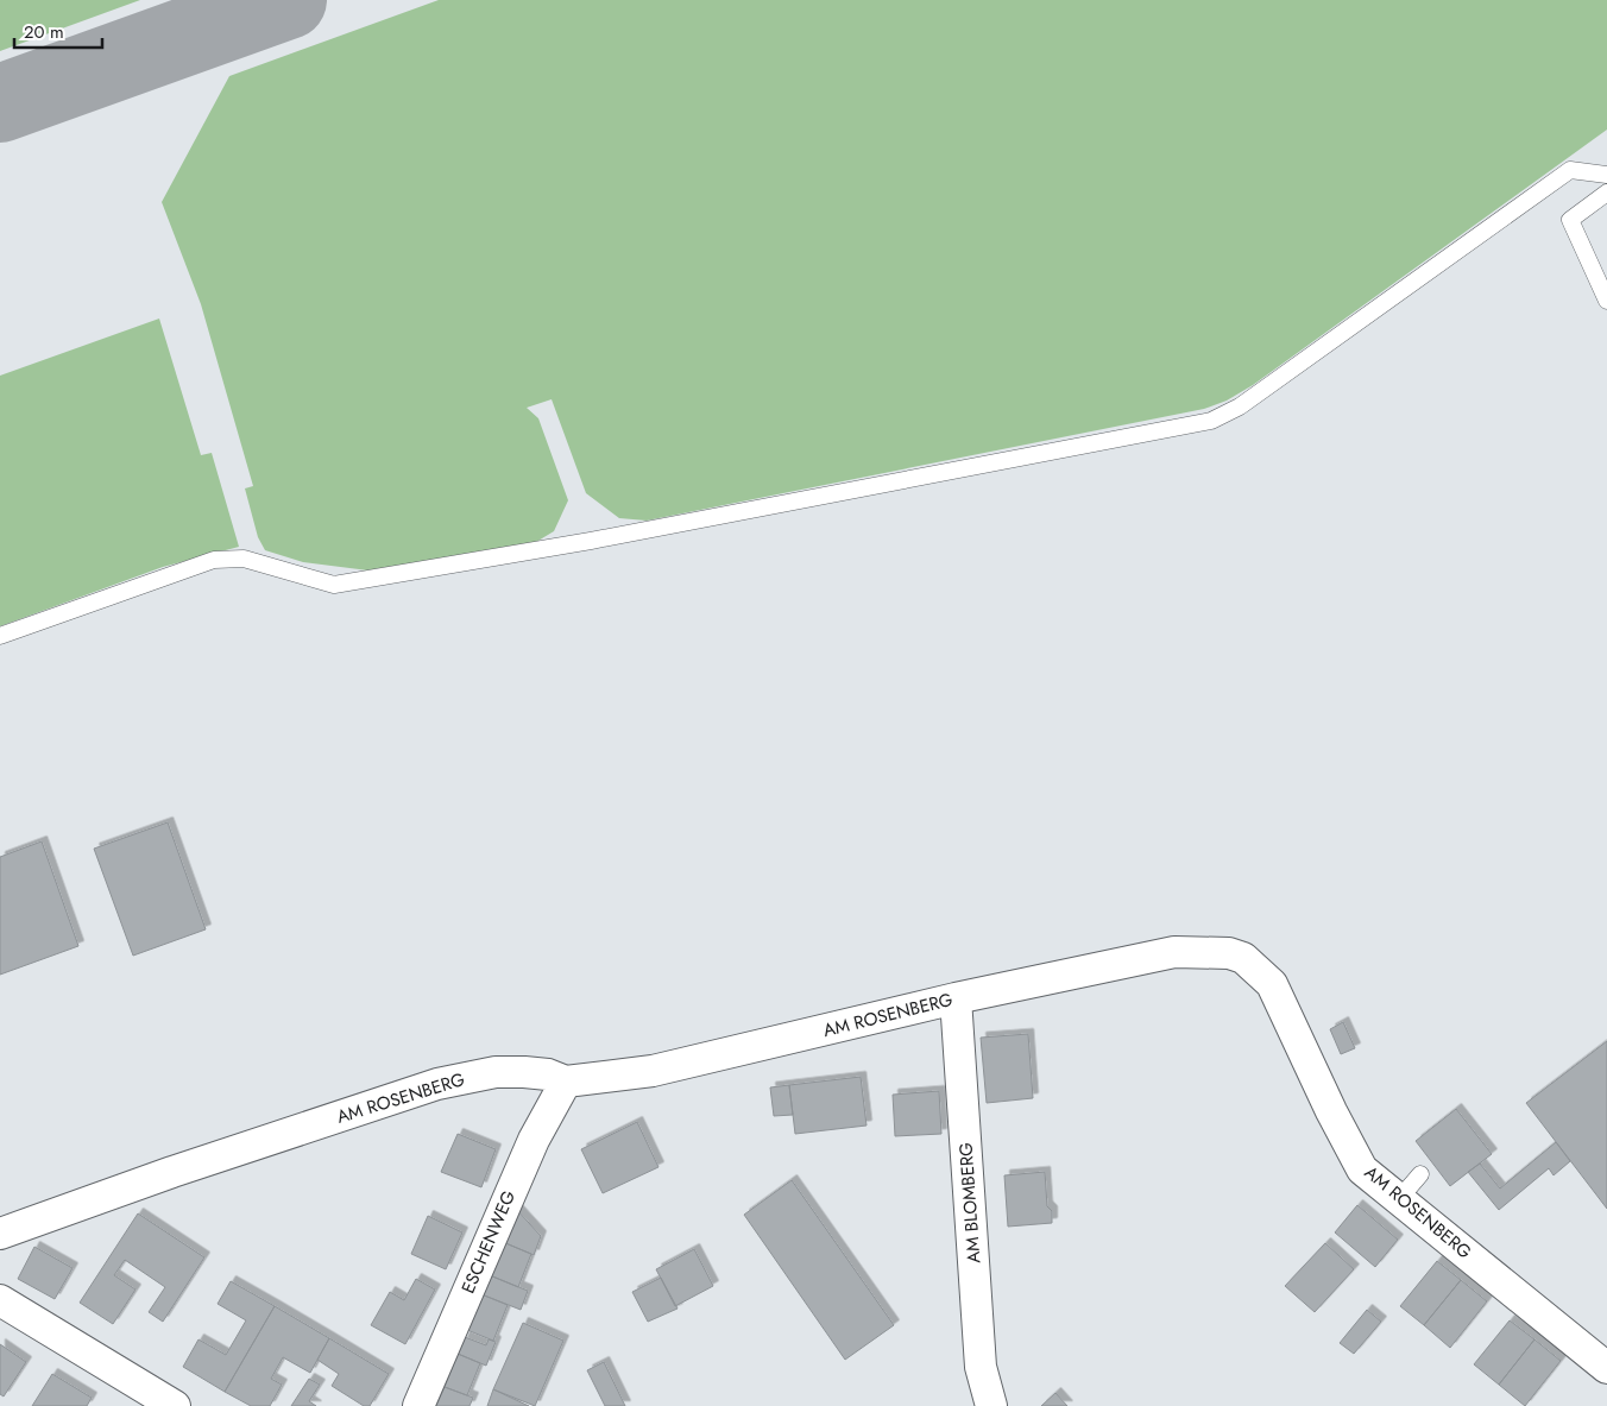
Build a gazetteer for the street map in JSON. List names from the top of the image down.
{
  "streets": {
    "street": ["AM ROSENBERG", "AM BLOMBERG", "ESCHENWEG"]
  },
  "crossings": [
    ["AM ROSENBERG", "AM BLOMBERG"],
    ["AM ROSENBERG", "ESCHENWEG"]
  ],
  "scale_bar": "20 m"
}
